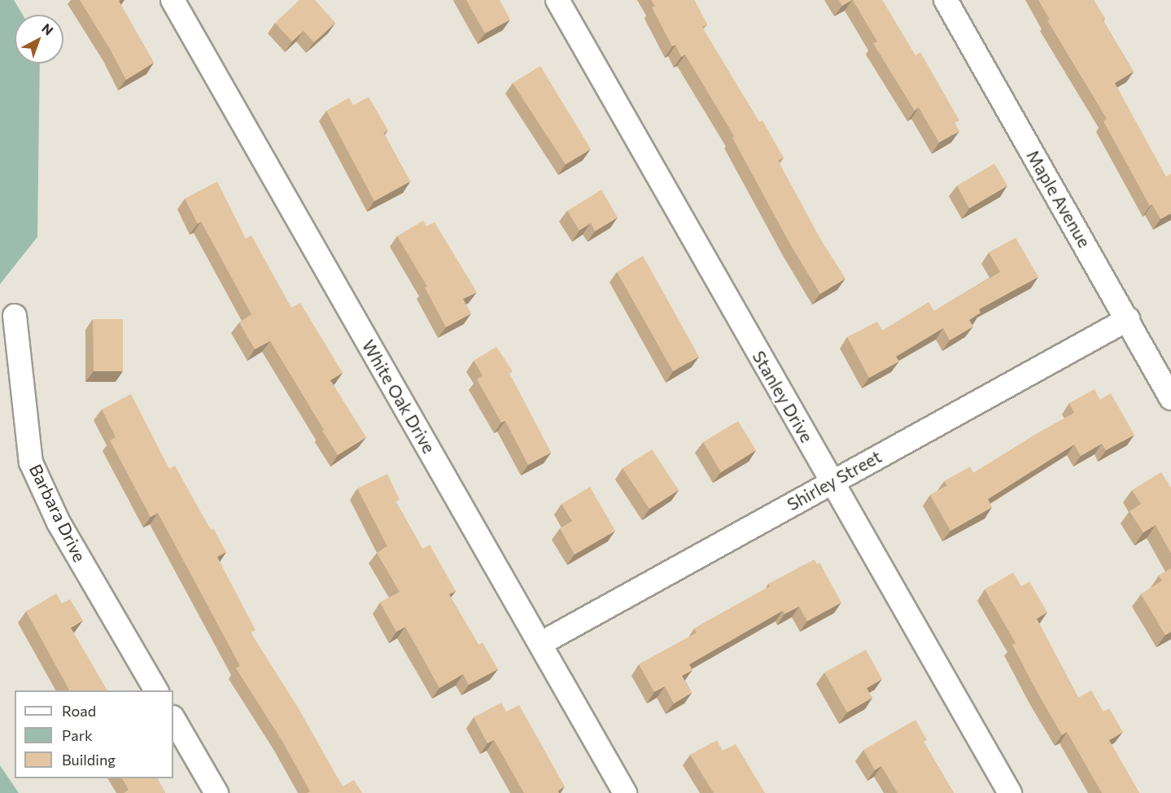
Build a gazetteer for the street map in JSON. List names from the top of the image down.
{
  "streets": {
    "street": [
      "Maple Avenue",
      "White Oak Drive",
      "Stanley Drive",
      "Shirley Street",
      "Barbara Drive"
    ]
  },
  "crossings": [
    ["Maple Avenue", "Shirley Street"],
    ["White Oak Drive", "Shirley Street"],
    ["Stanley Drive", "Shirley Street"]
  ],
  "legend": ["Road", "Park", "Building"],
  "north": "top right"
}
